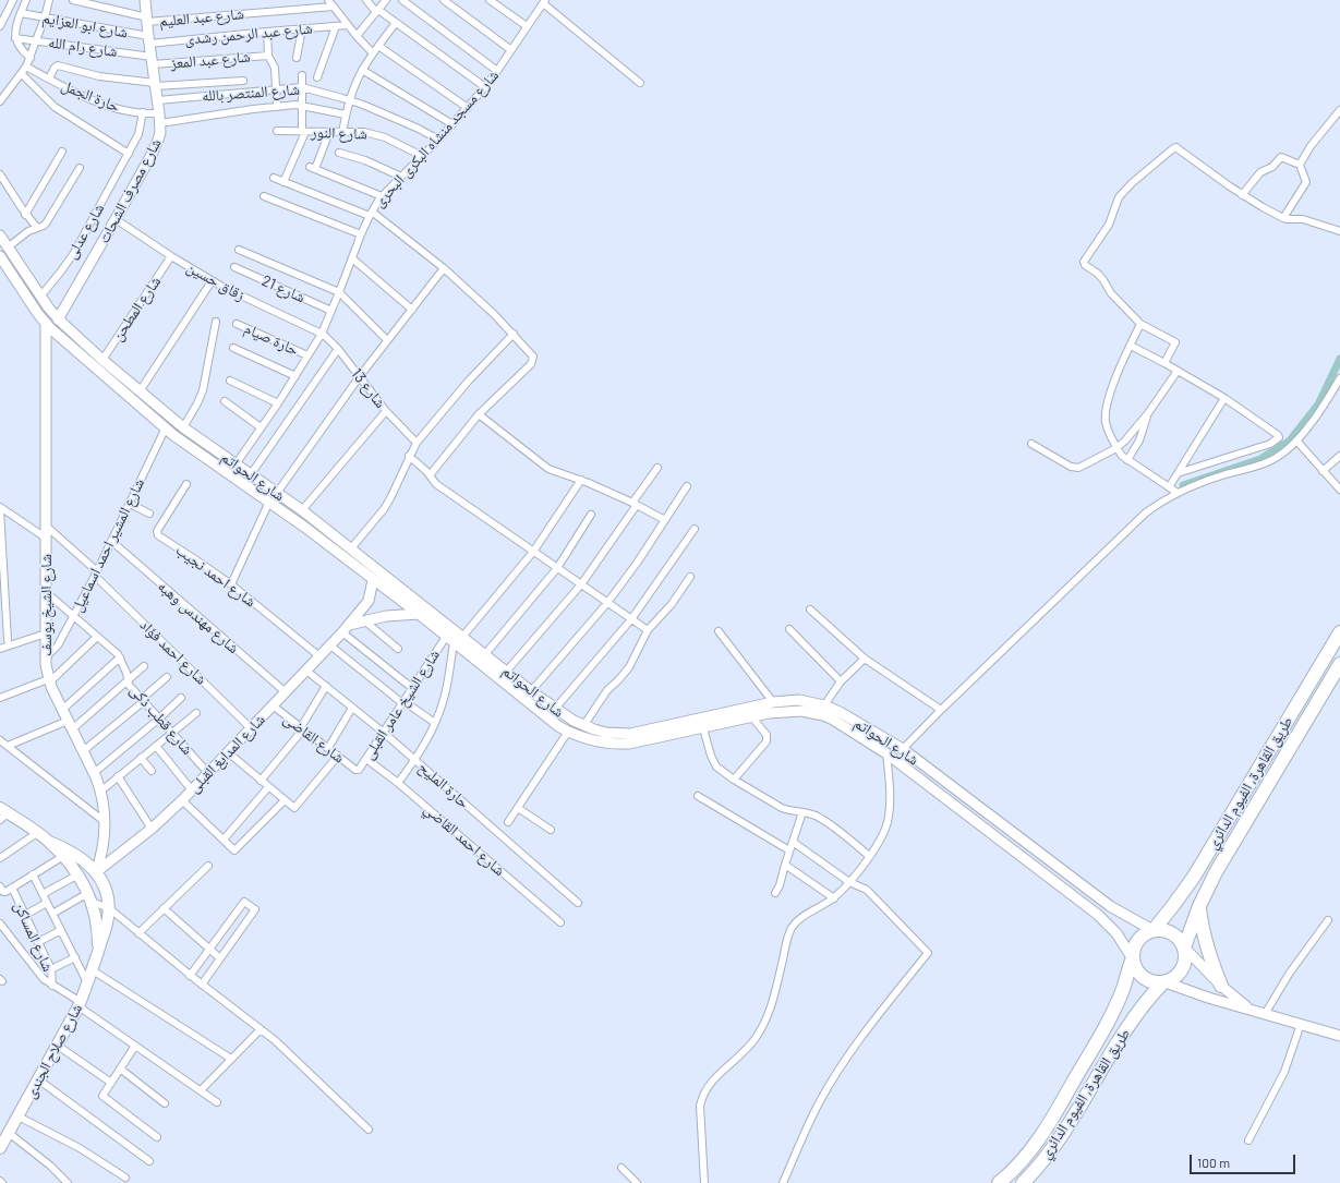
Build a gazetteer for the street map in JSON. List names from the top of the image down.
{
  "streets": {
    "highway": ["طريق القاهرة, الفيوم الدائري"],
    "main road": [
      "شارع مصرف الشحات",
      "شارع الحواتم",
      "شارع الشيخ يوسف",
      "شارع المدابغ القبلى",
      "شارع صلاح الجندى"
    ],
    "street": [
      "شارع عبد العليم",
      "شارع ابو العزايم",
      "شارع عبد الرحمن رشدى",
      "شارع رام الله",
      "شارع عبد المعز",
      "شارع المنتصر بالله",
      "حارة الجمل",
      "شارع النور",
      "شارع مسجد منشاه البكرى البحرى",
      "شارع عدلى",
      "زقاق حسين",
      "شارع 21",
      "شارع المطحن",
      "حارة صيام",
      "شارع 13",
      "شارع المشير احمد اسماعيل",
      "شارع احمد نجيب",
      "شارع مهندس وهبه",
      "شارع احمد فؤاد",
      "شارع الشيخ عامر القبلى",
      "شارع قطب ذكى",
      "شارع القاضى",
      "حارة المليح",
      "شارع احمد القاضي",
      "شارع المساكن"
    ]
  },
  "crossings": [
    ["شارع عبد العليم", "شارع مصرف الشحات"],
    ["شارع ابو العزايم", "شارع عبد الرحمن رشدى"],
    ["شارع ابو العزايم", "شارع مصرف الشحات"],
    ["شارع عبد الرحمن رشدى", "شارع مصرف الشحات"],
    ["شارع رام الله", "شارع عبد المعز"],
    ["شارع رام الله", "شارع مصرف الشحات"],
    ["شارع عبد المعز", "شارع مصرف الشحات"],
    ["شارع المنتصر بالله", "شارع مسجد منشاه البكرى البحرى"],
    ["شارع المنتصر بالله", "شارع مصرف الشحات"],
    ["حارة الجمل", "شارع مصرف الشحات"],
    ["حارة الجمل", "شارع عدلى"],
    ["شارع النور", "شارع مسجد منشاه البكرى البحرى"],
    ["شارع مسجد منشاه البكرى البحرى", "زقاق حسين"],
    ["شارع مسجد منشاه البكرى البحرى", "شارع 21"],
    ["شارع مسجد منشاه البكرى البحرى", "حارة صيام"],
    ["شارع مسجد منشاه البكرى البحرى", "شارع 13"],
    ["شارع مسجد منشاه البكرى البحرى", "شارع الحواتم"],
    ["شارع مصرف الشحات", "زقاق حسين"],
    ["شارع مصرف الشحات", "شارع الحواتم"],
    ["شارع عدلى", "شارع الحواتم"],
    ["زقاق حسين", "شارع المطحن"],
    ["زقاق حسين", "شارع 13"],
    ["شارع المطحن", "شارع الحواتم"],
    ["شارع الحواتم", "شارع المشير احمد اسماعيل"],
    ["شارع الحواتم", "شارع الشيخ يوسف"],
    ["شارع الحواتم", "شارع الشيخ عامر القبلى"],
    ["شارع الحواتم", "شارع المدابغ القبلى"],
    ["شارع الحواتم", "طريق القاهرة, الفيوم الدائري"],
    ["شارع المشير احمد اسماعيل", "شارع الشيخ يوسف"],
    ["شارع المشير احمد اسماعيل", "شارع مهندس وهبه"],
    ["شارع المشير احمد اسماعيل", "شارع احمد فؤاد"],
    ["شارع المشير احمد اسماعيل", "شارع قطب ذكى"],
    ["شارع احمد نجيب", "شارع المدابغ القبلى"],
    ["شارع الشيخ يوسف", "شارع احمد فؤاد"],
    ["شارع الشيخ يوسف", "شارع قطب ذكى"],
    ["شارع الشيخ يوسف", "شارع المدابغ القبلى"],
    ["شارع الشيخ يوسف", "شارع صلاح الجندى"],
    ["شارع مهندس وهبه", "شارع المدابغ القبلى"],
    ["شارع احمد فؤاد", "شارع المدابغ القبلى"],
    ["شارع الشيخ عامر القبلى", "شارع القاضى"],
    ["شارع الشيخ عامر القبلى", "حارة المليح"],
    ["شارع الشيخ عامر القبلى", "شارع احمد القاضي"],
    ["شارع قطب ذكى", "شارع المدابغ القبلى"],
    ["شارع القاضى", "شارع المدابغ القبلى"],
    ["شارع المدابغ القبلى", "حارة المليح"],
    ["شارع المدابغ القبلى", "شارع صلاح الجندى"]
  ],
  "scale_bar": "100 m"
}
